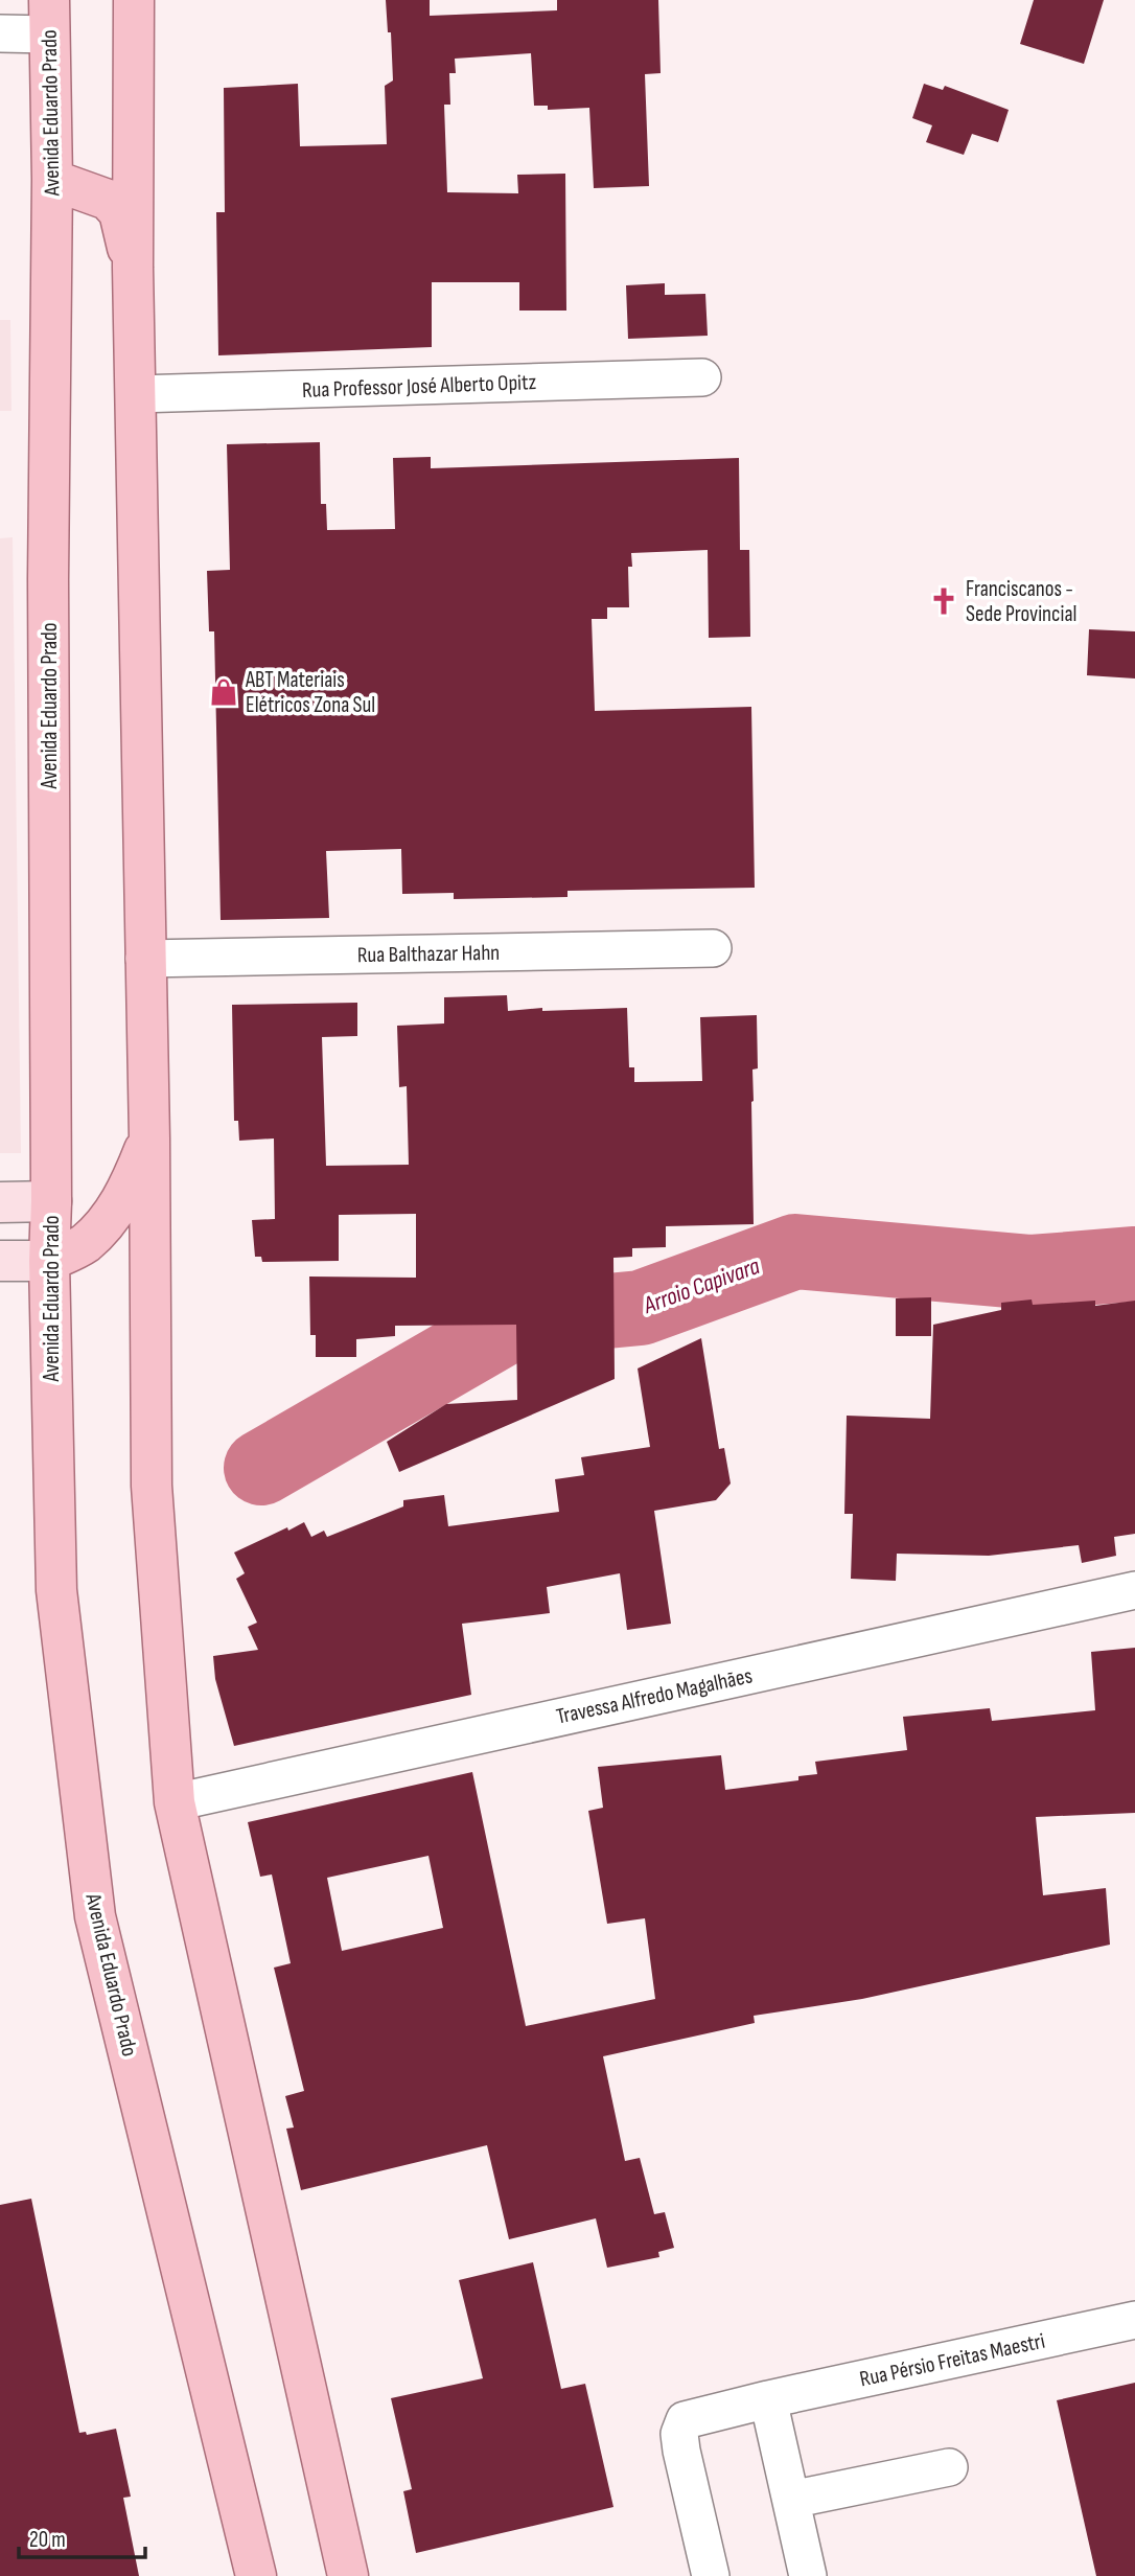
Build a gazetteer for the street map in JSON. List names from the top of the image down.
{
  "streets": {
    "main road": ["Avenida Eduardo Prado"],
    "street": [
      "Rua Professor José Alberto Opitz",
      "Rua Balthazar Hahn",
      "Travessa Alfredo Magalhães",
      "Rua Pérsio Freitas Maestri"
    ]
  },
  "water": ["Arroio Capivara"],
  "places": {
    "church": ["Franciscanos - Sede Provincial"],
    "shop": ["ABT Materiais Elétricos Zona Sul"]
  },
  "scale_bar": "20 m"
}
